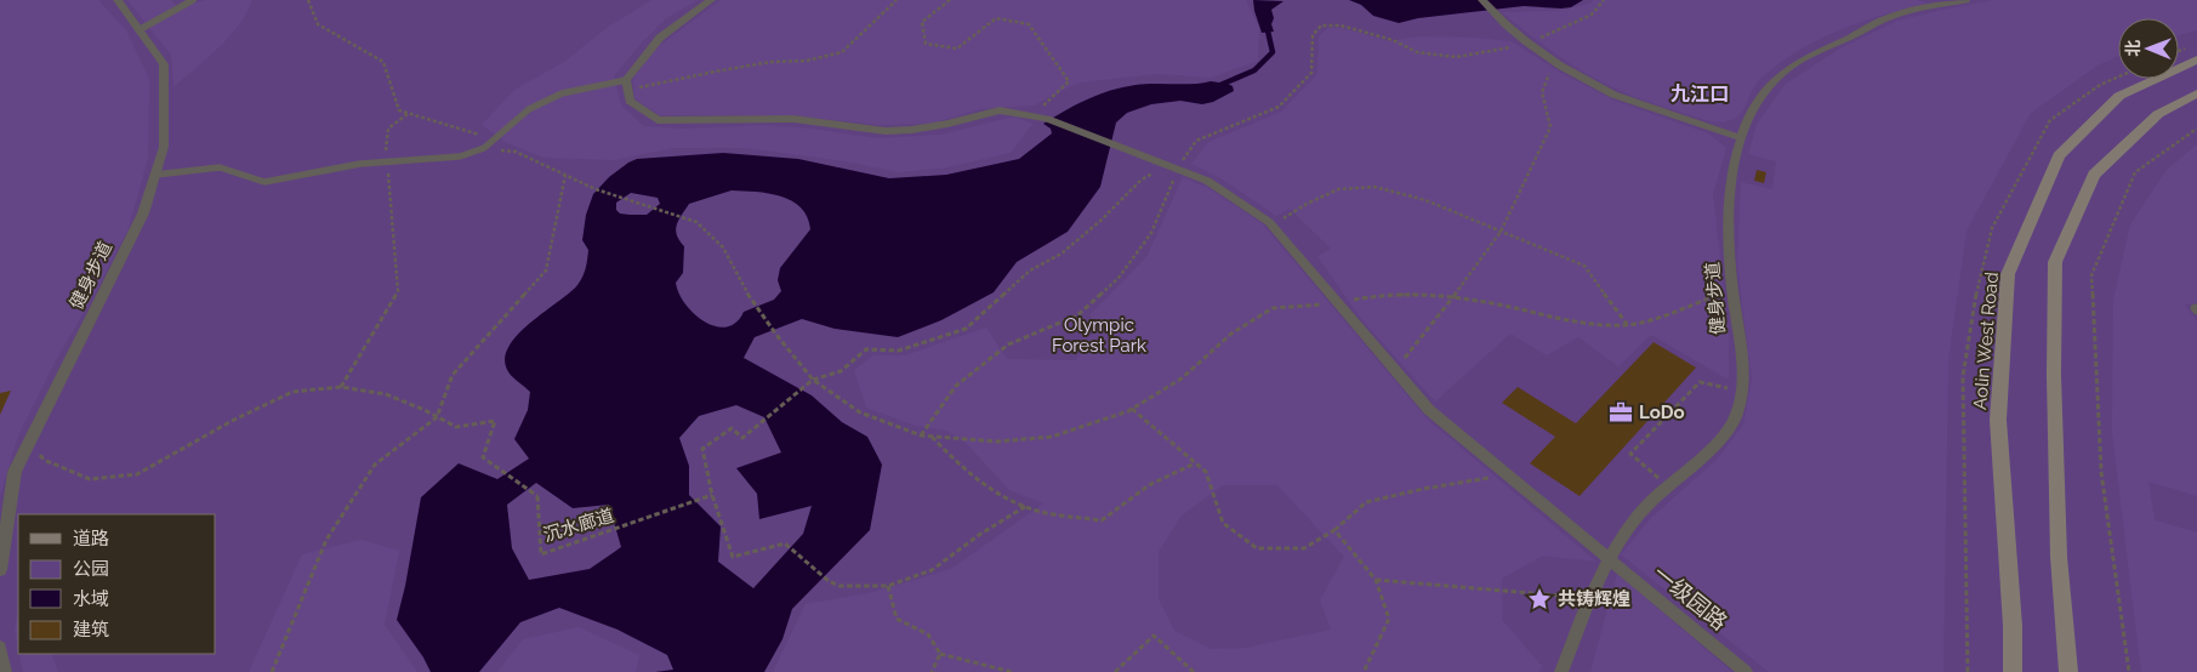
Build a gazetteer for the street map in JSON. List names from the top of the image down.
{
  "streets": {
    "main road": ["Aolin West Road"],
    "street": ["健身步道", "一级园路"],
    "path": ["沉水廊道"]
  },
  "crossings": [
    ["健身步道", "一级园路"]
  ],
  "districts": ["九江口"],
  "parks": ["Olympic Forest Park"],
  "places": {
    "office": ["LoDo"],
    "place": ["共铸辉煌"]
  },
  "legend": [
    "道路",
    "公园",
    "水域",
    "建筑"
  ],
  "north": "left"
}
